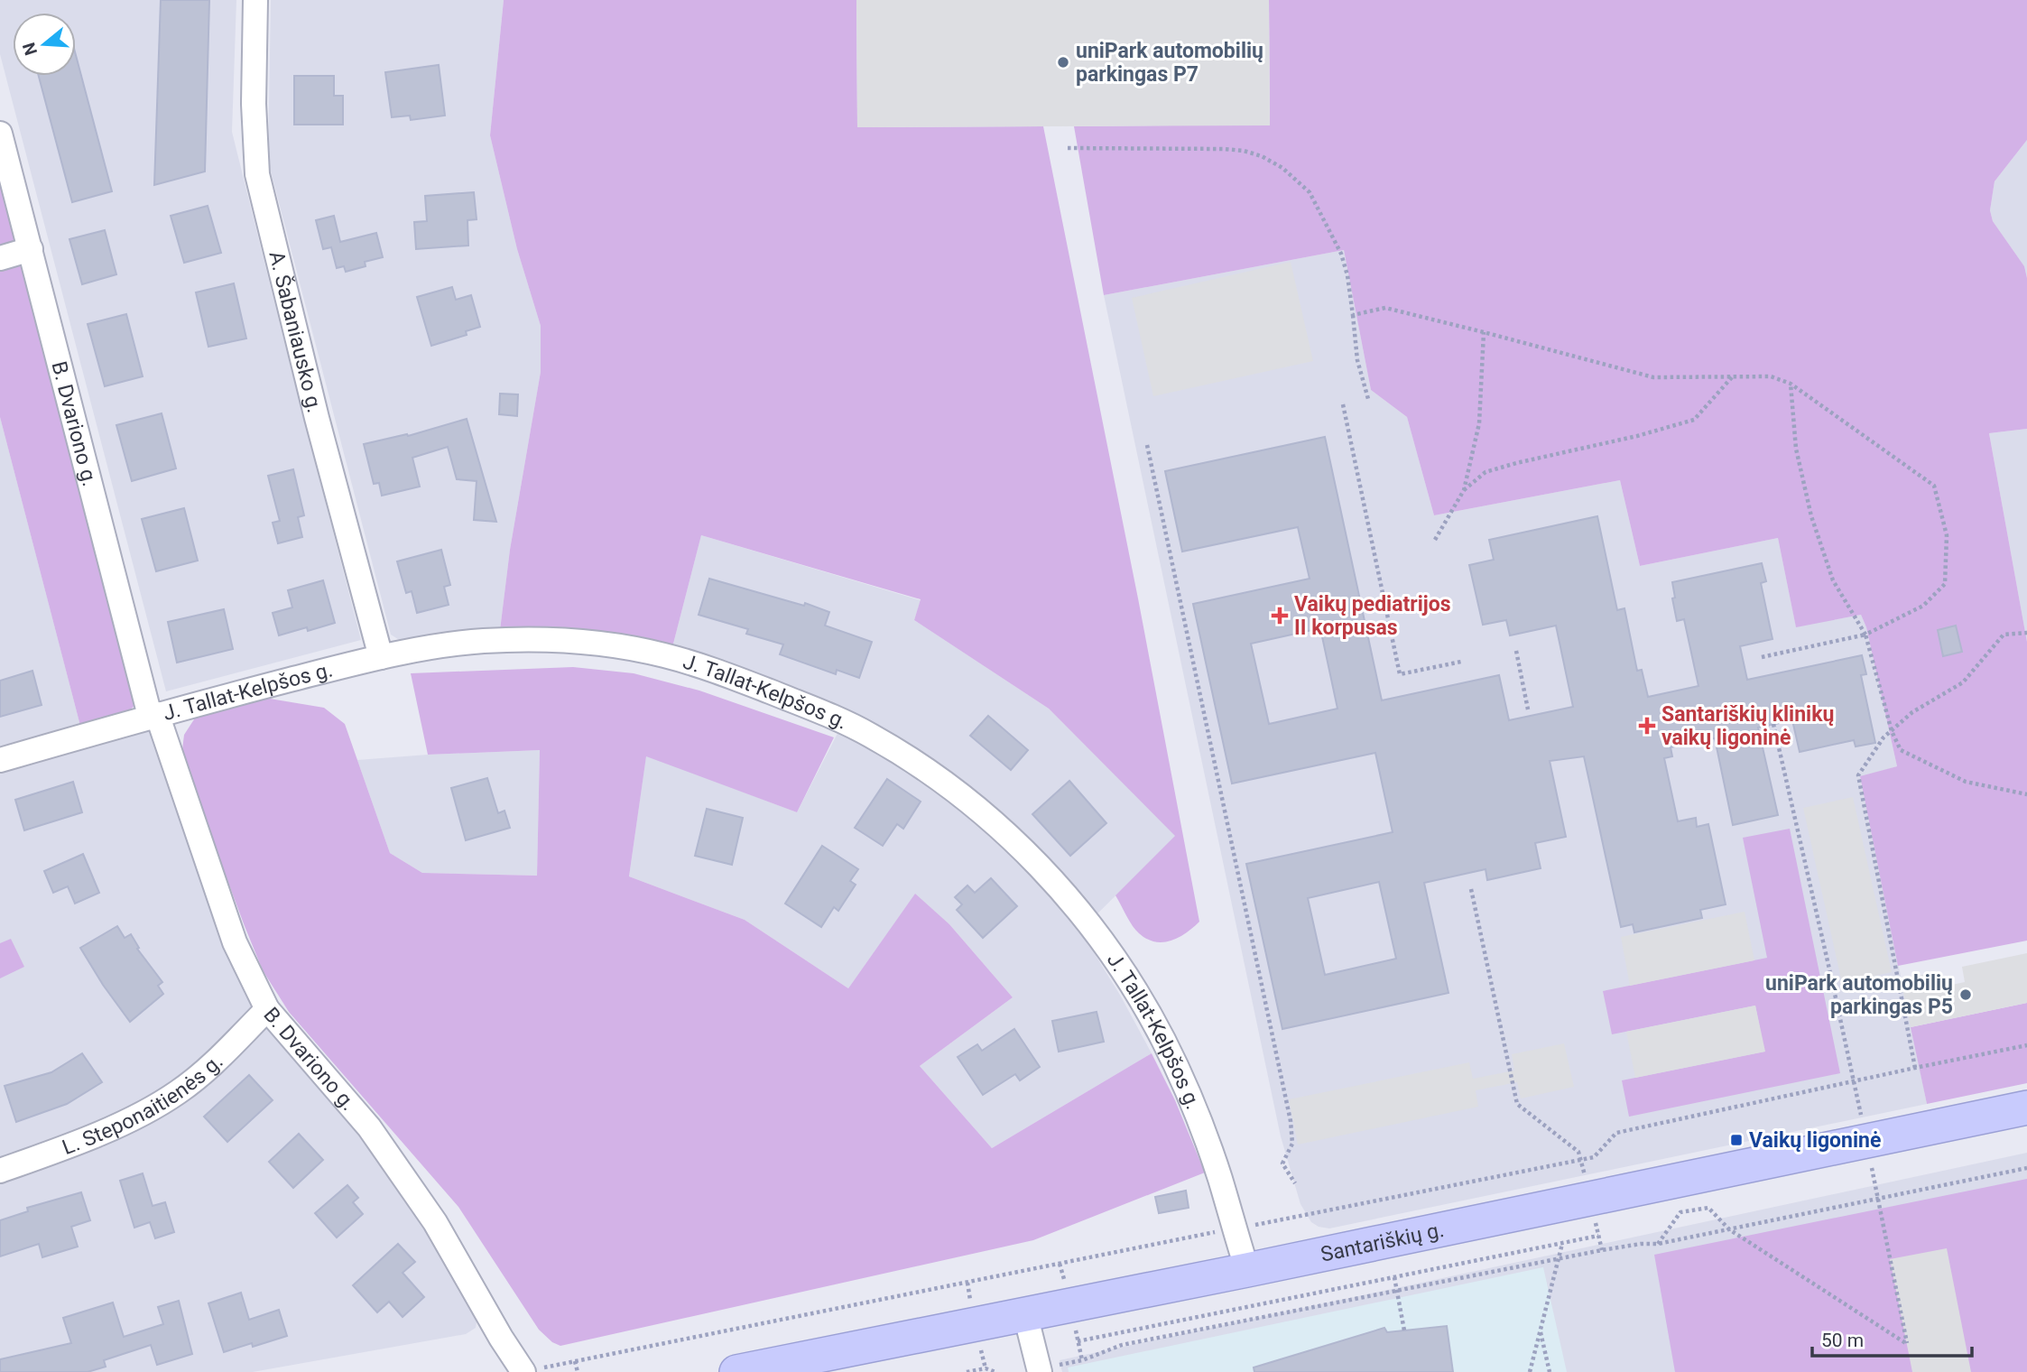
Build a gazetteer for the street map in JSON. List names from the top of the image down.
{
  "streets": {
    "main road": ["Santariškių g."],
    "street": [
      "A. Šabaniausko g.",
      "B. Dvariono g.",
      "J. Tallat-Kelpšos g.",
      "L. Steponaitienės g."
    ]
  },
  "crossings": [
    ["A. Šabaniausko g.", "J. Tallat-Kelpšos g."],
    ["B. Dvariono g.", "J. Tallat-Kelpšos g."],
    ["B. Dvariono g.", "L. Steponaitienės g."],
    ["J. Tallat-Kelpšos g.", "Santariškių g."]
  ],
  "places": {
    "other": ["uniPark automobilių parkingas P7", "uniPark automobilių parkingas P5"],
    "health": ["Vaikų pediatrijos II korpusas", "Santariškių klinikų vaikų ligoninė"],
    "transit": ["Vaikų ligoninė"]
  },
  "scale_bar": "50 m",
  "north": "left"
}
